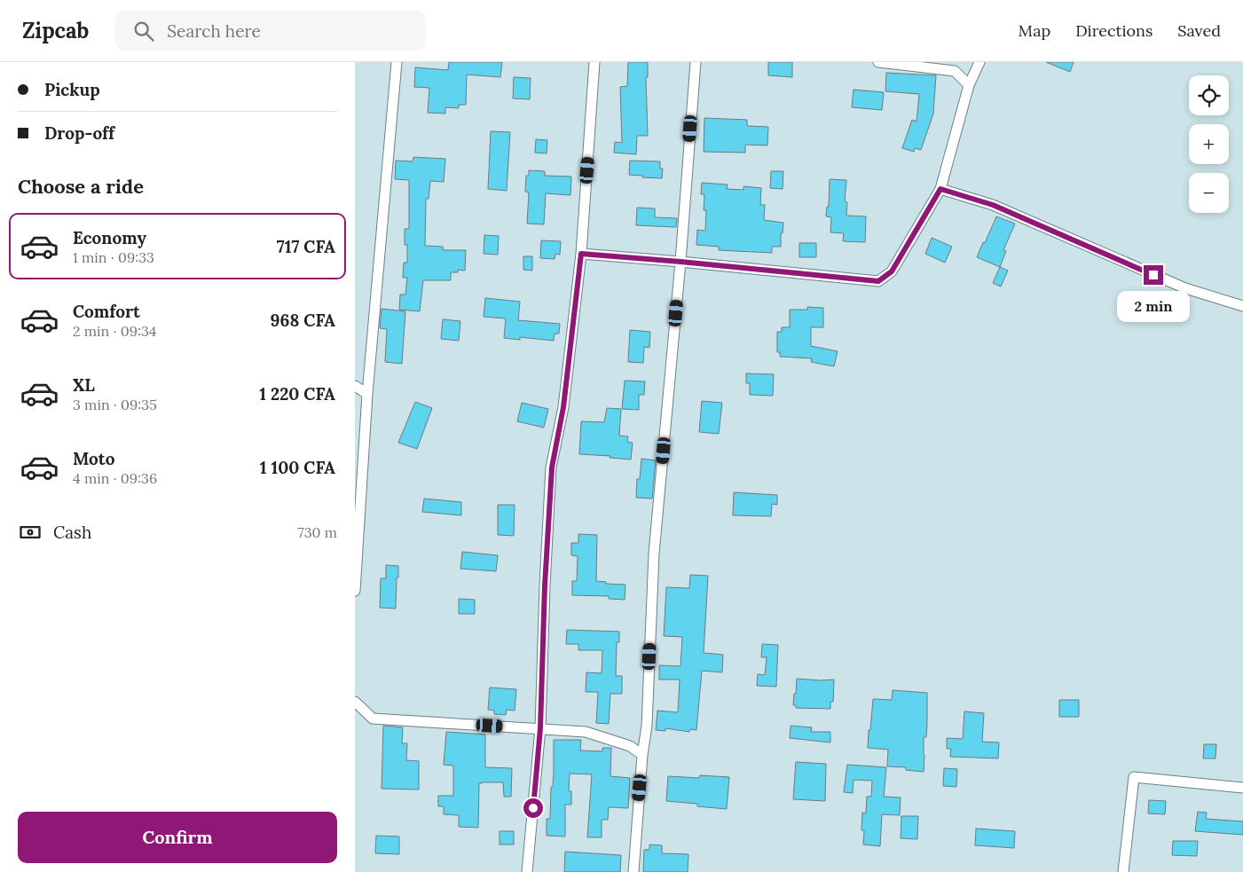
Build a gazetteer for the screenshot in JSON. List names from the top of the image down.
{
  "page": {
    "header": "Zipcab",
    "search": "Search here",
    "nav": ["Map", "Directions", "Saved"],
    "banner": ["Pickup", "Drop-off"],
    "map_buttons": ["+", "−"],
    "heading": "Choose a ride",
    "list": [
      {
        "name": "Economy",
        "note": "1 min · 09:33",
        "value": "717 CFA"
      },
      {
        "name": "Comfort",
        "note": "2 min · 09:34",
        "value": "968 CFA"
      },
      {
        "name": "XL",
        "note": "3 min · 09:35",
        "value": "1 220 CFA"
      },
      {
        "name": "Moto",
        "note": "4 min · 09:36",
        "value": "1 100 CFA"
      }
    ],
    "bubble": "2 min",
    "pay": ["Cash", "730 m"],
    "buttons": "Confirm"
  }
}
